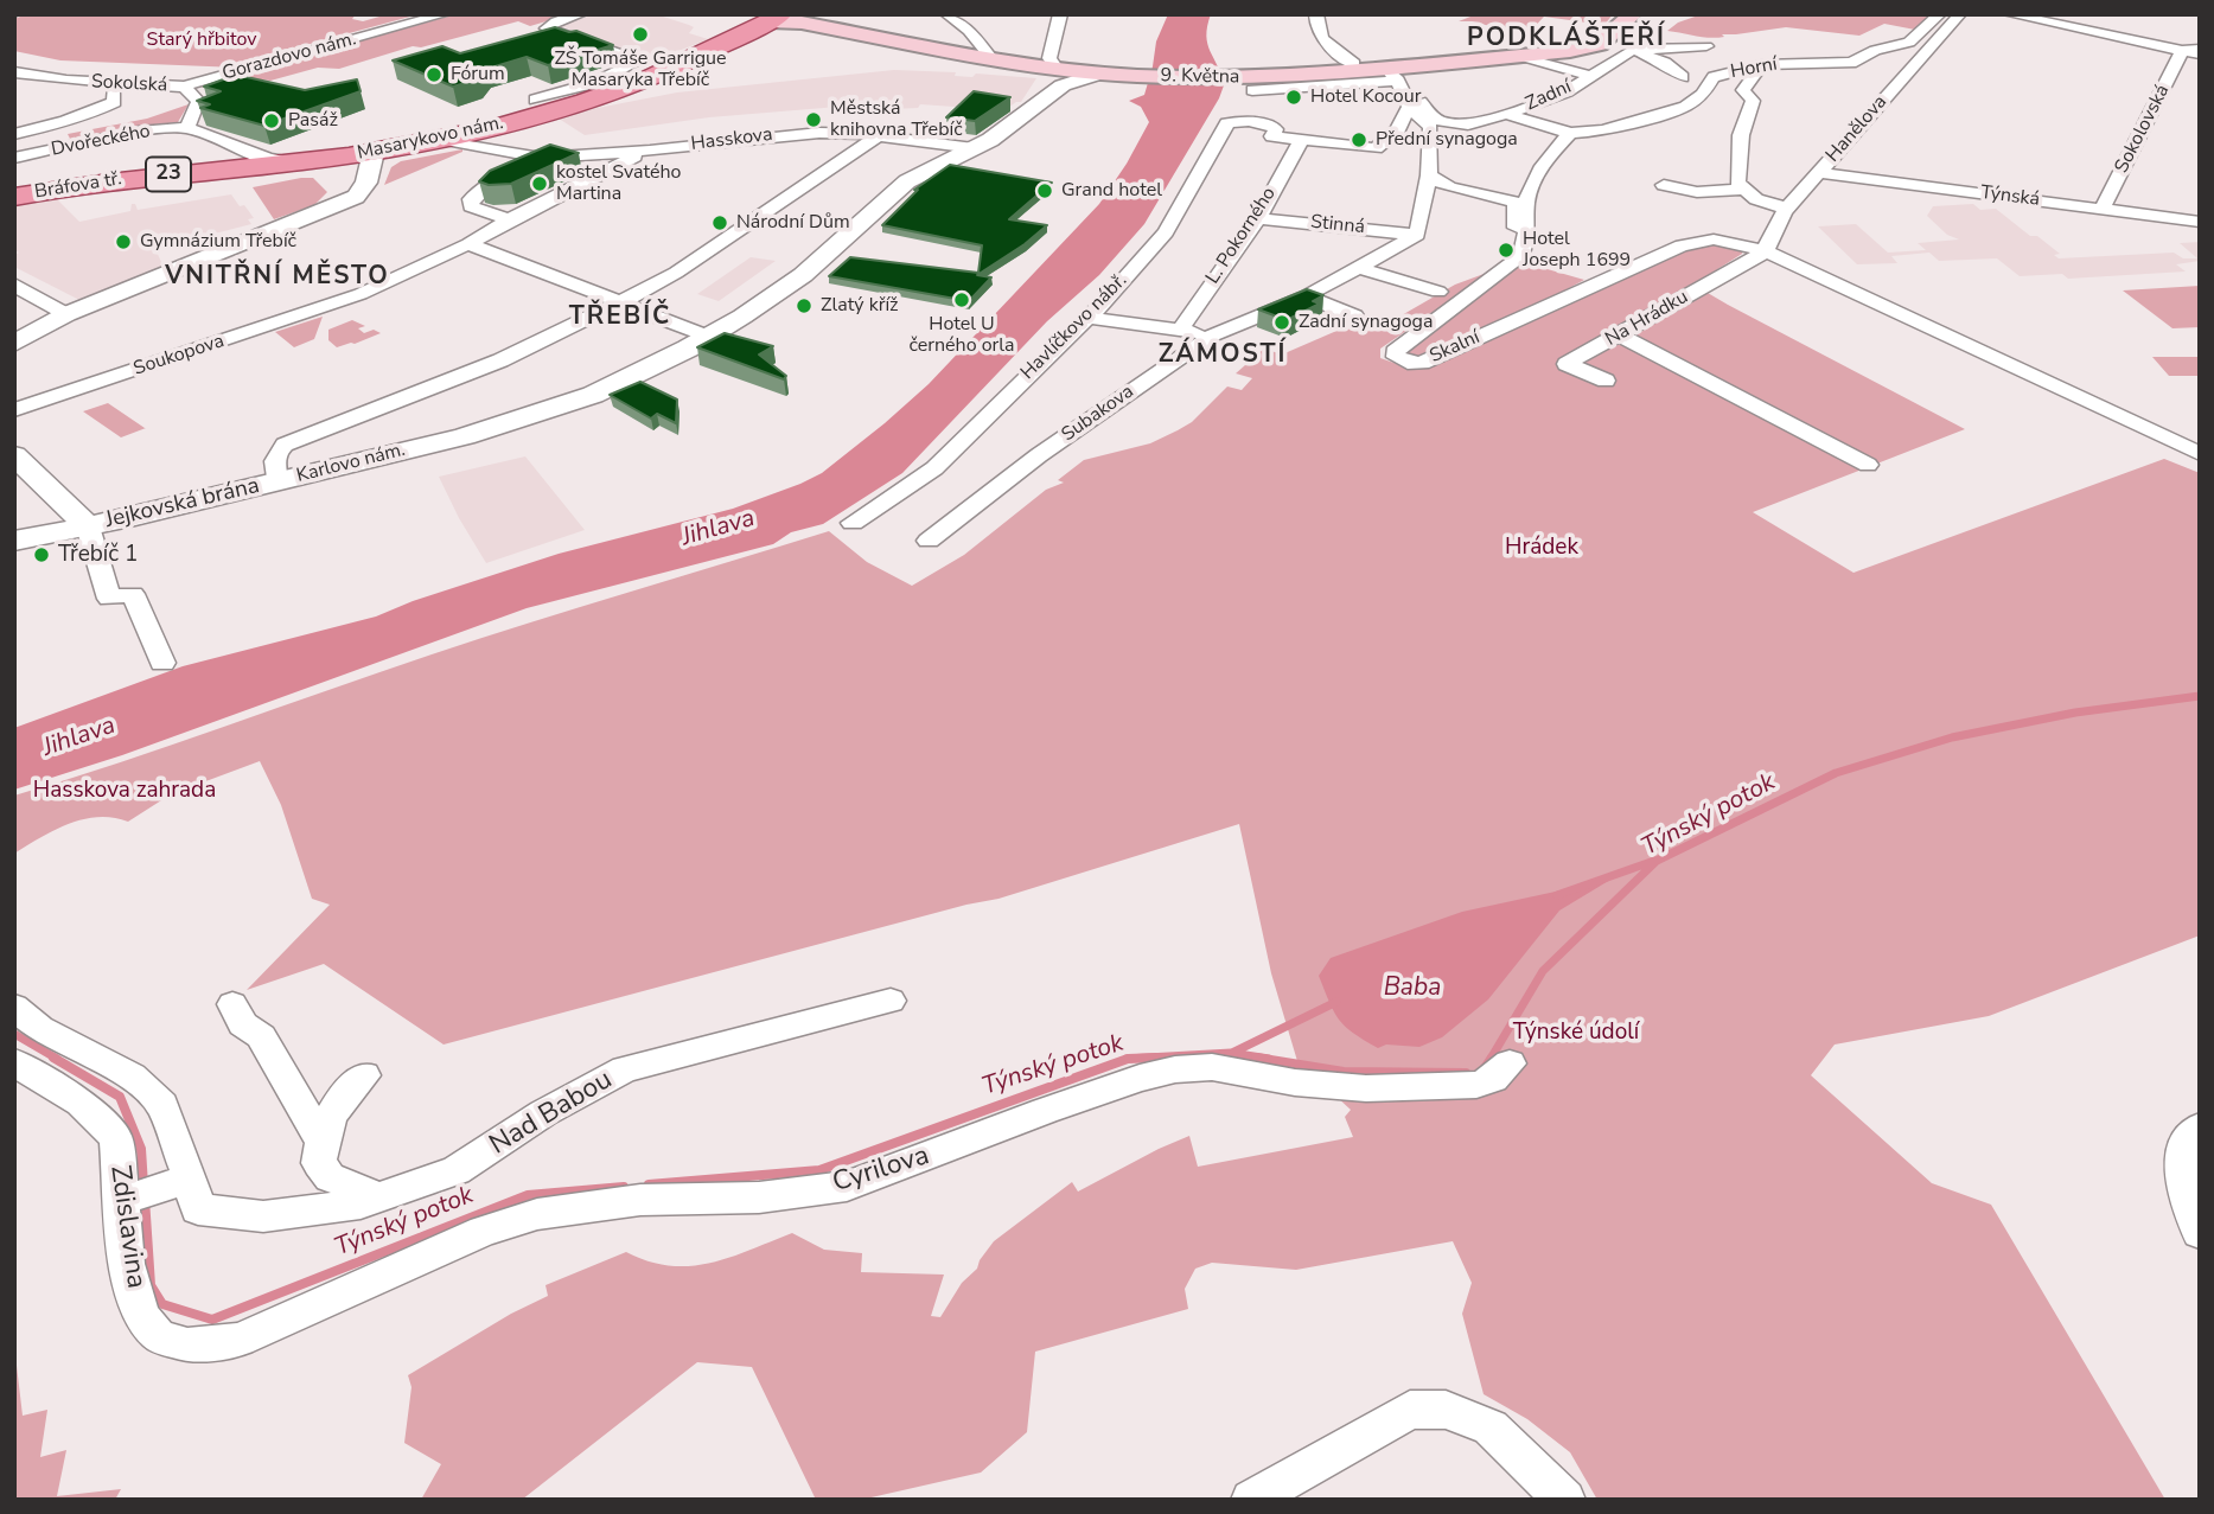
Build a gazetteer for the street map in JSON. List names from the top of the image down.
{
  "streets": {
    "main road": [
      "9. Května",
      "Masarykovo nám.",
      "23",
      "Bráfova tř."
    ],
    "street": [
      "Gorazdovo nám.",
      "Horní",
      "Sokolská",
      "Zadní",
      "Hanělova",
      "Sokolovská",
      "Hasskova",
      "Dvořeckého",
      "Týnská",
      "Stinná",
      "L. Pokorného",
      "Na Hrádku",
      "Havlíčkovo nábř.",
      "Skalní",
      "Soukopova",
      "Subakova",
      "Karlovo nám.",
      "Jejkovská brána",
      "Nad Babou",
      "Cyrilova",
      "Zdislavina"
    ]
  },
  "crossings": [
    ["Gorazdovo nám.", "Sokolská"],
    ["9. Května", "Zadní"],
    ["9. Května", "Karlovo nám."],
    ["Sokolská", "Dvořeckého"],
    ["Hanělova", "Týnská"],
    ["Hanělova", "Na Hrádku"],
    ["Hanělova", "Skalní"],
    ["Sokolovská", "Týnská"],
    ["Masarykovo nám.", "Hasskova"],
    ["Masarykovo nám.", "Bráfova tř."],
    ["Hasskova", "Soukopova"],
    ["Hasskova", "Karlovo nám."],
    ["Stinná", "L. Pokorného"],
    ["Stinná", "Subakova"],
    ["L. Pokorného", "Havlíčkovo nábř."],
    ["Na Hrádku", "Skalní"],
    ["Karlovo nám.", "Jejkovská brána"],
    ["Nad Babou", "Zdislavina"],
    ["Cyrilova", "Zdislavina"]
  ],
  "districts": [
    "PODKLÁŠTEŘÍ",
    "VNITŘNÍ MĚSTO",
    "TŘEBÍČ",
    "ZÁMOSTÍ"
  ],
  "water": ["Jihlava", "Týnský potok", "Baba"],
  "parks": [
    "Starý hřbitov",
    "Hrádek",
    "Hasskova zahrada",
    "Týnské údolí"
  ],
  "places": [
    "ZŠ Tomáše Garrigue Masaryka Třebíč",
    "Fórum",
    "Hotel Kocour",
    "Městská knihovna Třebíč",
    "Pasáž",
    "Přední synagoga",
    "kostel Svatého Martina",
    "Grand hotel",
    "Národní Dům",
    "Gymnázium Třebíč",
    "Hotel Joseph 1699",
    "Hotel U černého orla",
    "Zlatý kříž",
    "Zadní synagoga",
    "Třebíč 1"
  ]
}
